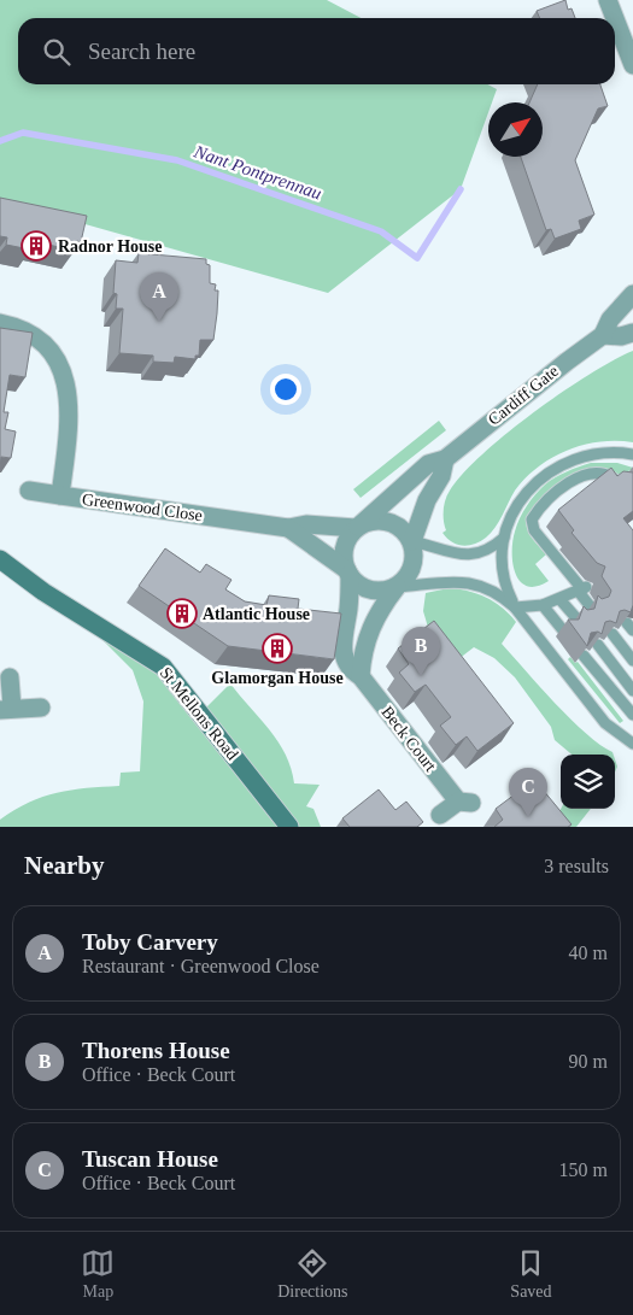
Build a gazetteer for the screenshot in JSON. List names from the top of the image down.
{
  "streets": {
    "main road": ["St Mellons Road"],
    "street": ["Cardiff Gate", "Greenwood Close", "Beck Court"]
  },
  "crossings": [
    ["Cardiff Gate", "Greenwood Close"],
    ["Cardiff Gate", "Beck Court"],
    ["Greenwood Close", "Beck Court"]
  ],
  "water": ["Nant Pontprennau"],
  "places": {
    "building": ["Radnor House", "Atlantic House", "Glamorgan House"]
  },
  "north": "top right",
  "page": {
    "search": "Search here",
    "pins": ["A", "B", "C"],
    "heading": ["Nearby", "3 results"],
    "list": [
      {
        "mark": "A",
        "name": "Toby Carvery",
        "note": "Restaurant · Greenwood Close",
        "value": "40 m"
      },
      {
        "mark": "B",
        "name": "Thorens House",
        "note": "Office · Beck Court",
        "value": "90 m"
      },
      {
        "mark": "C",
        "name": "Tuscan House",
        "note": "Office · Beck Court",
        "value": "150 m"
      }
    ],
    "nav": ["Map", "Directions", "Saved"]
  }
}
